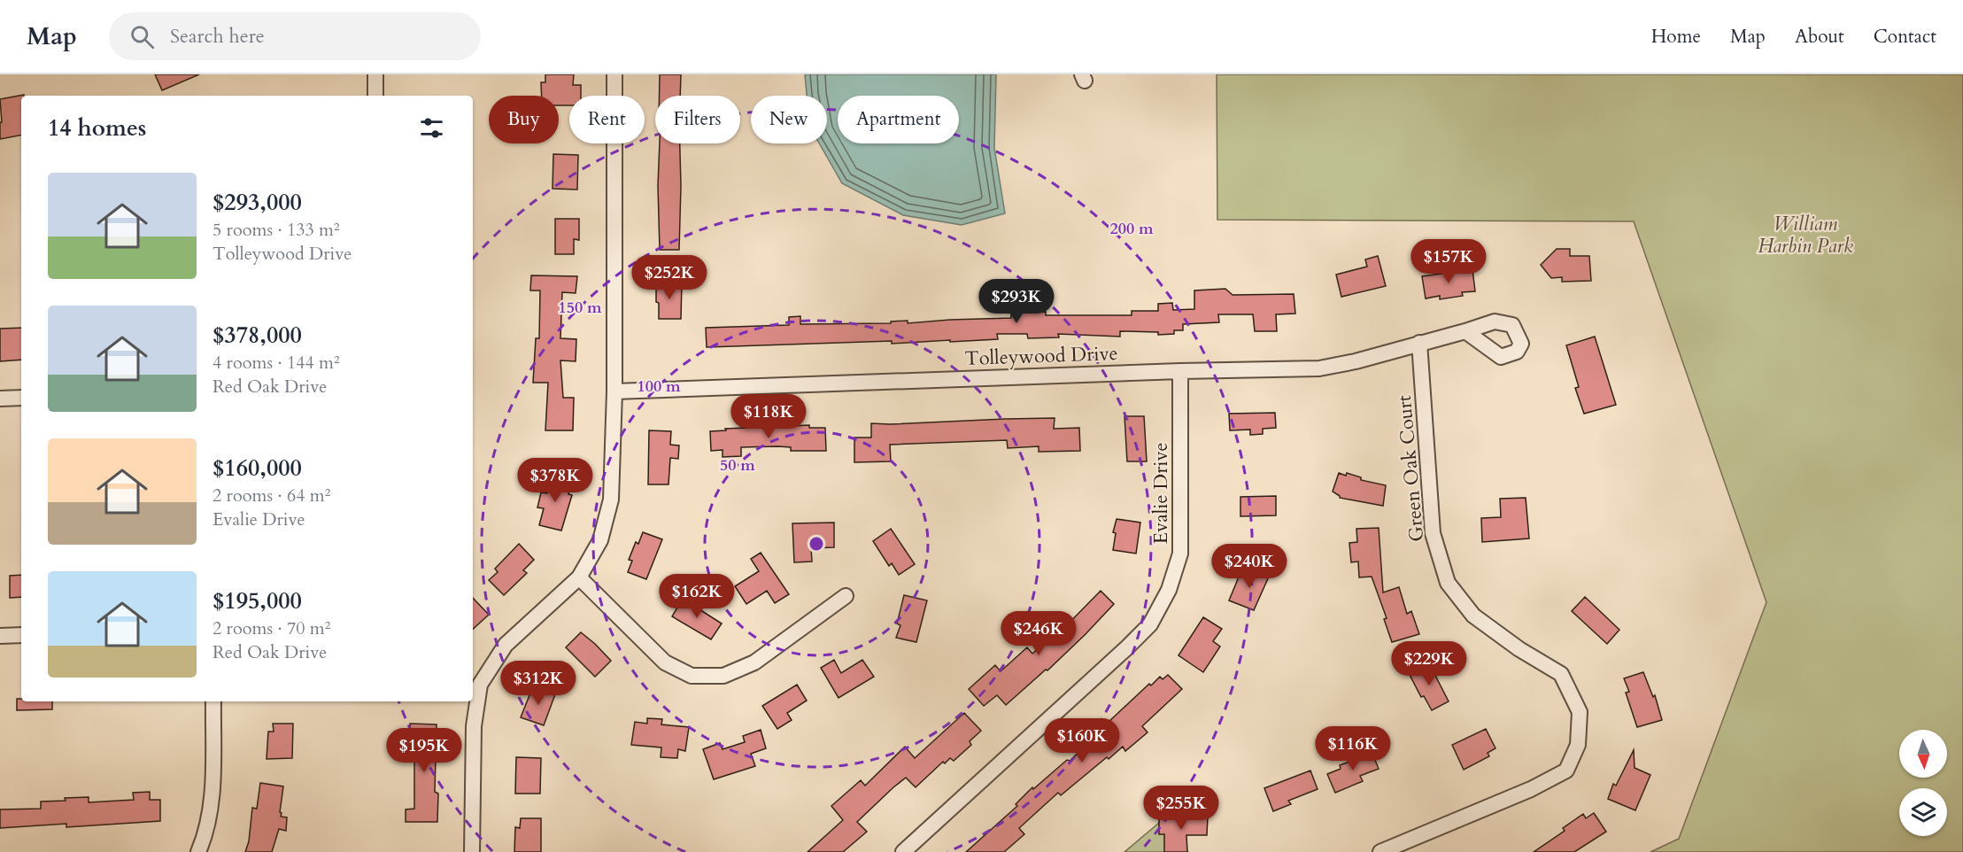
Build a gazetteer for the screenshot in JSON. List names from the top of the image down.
{
  "streets": {
    "street": ["Tolleywood Drive", "Green Oak Court", "Evalie Drive"]
  },
  "crossings": [
    ["Tolleywood Drive", "Green Oak Court"],
    ["Tolleywood Drive", "Evalie Drive"]
  ],
  "parks": ["William Harbin Park"],
  "north": "bottom",
  "page": {
    "header": "Map",
    "search": "Search here",
    "nav": [
      "Home",
      "Map",
      "About",
      "Contact"
    ],
    "chip": [
      "Buy",
      "Rent",
      "Filters",
      "New",
      "Apartment"
    ],
    "heading": "14 homes",
    "list": [
      {
        "name": "$293,000",
        "note": "5 rooms · 133 m² · Tolleywood Drive"
      },
      {
        "name": "$378,000",
        "note": "4 rooms · 144 m² · Red Oak Drive"
      },
      {
        "name": "$160,000",
        "note": "2 rooms · 64 m² · Evalie Drive"
      },
      {
        "name": "$195,000",
        "note": "2 rooms · 70 m² · Red Oak Drive"
      }
    ],
    "price": [
      "$157K",
      "$252K",
      "$293K",
      "$118K",
      "$378K",
      "$240K",
      "$162K",
      "$246K",
      "$229K",
      "$312K",
      "$160K",
      "$116K",
      "$195K",
      "$255K"
    ]
  },
  "rings": [
    "200 m",
    "150 m",
    "100 m",
    "50 m"
  ]
}
